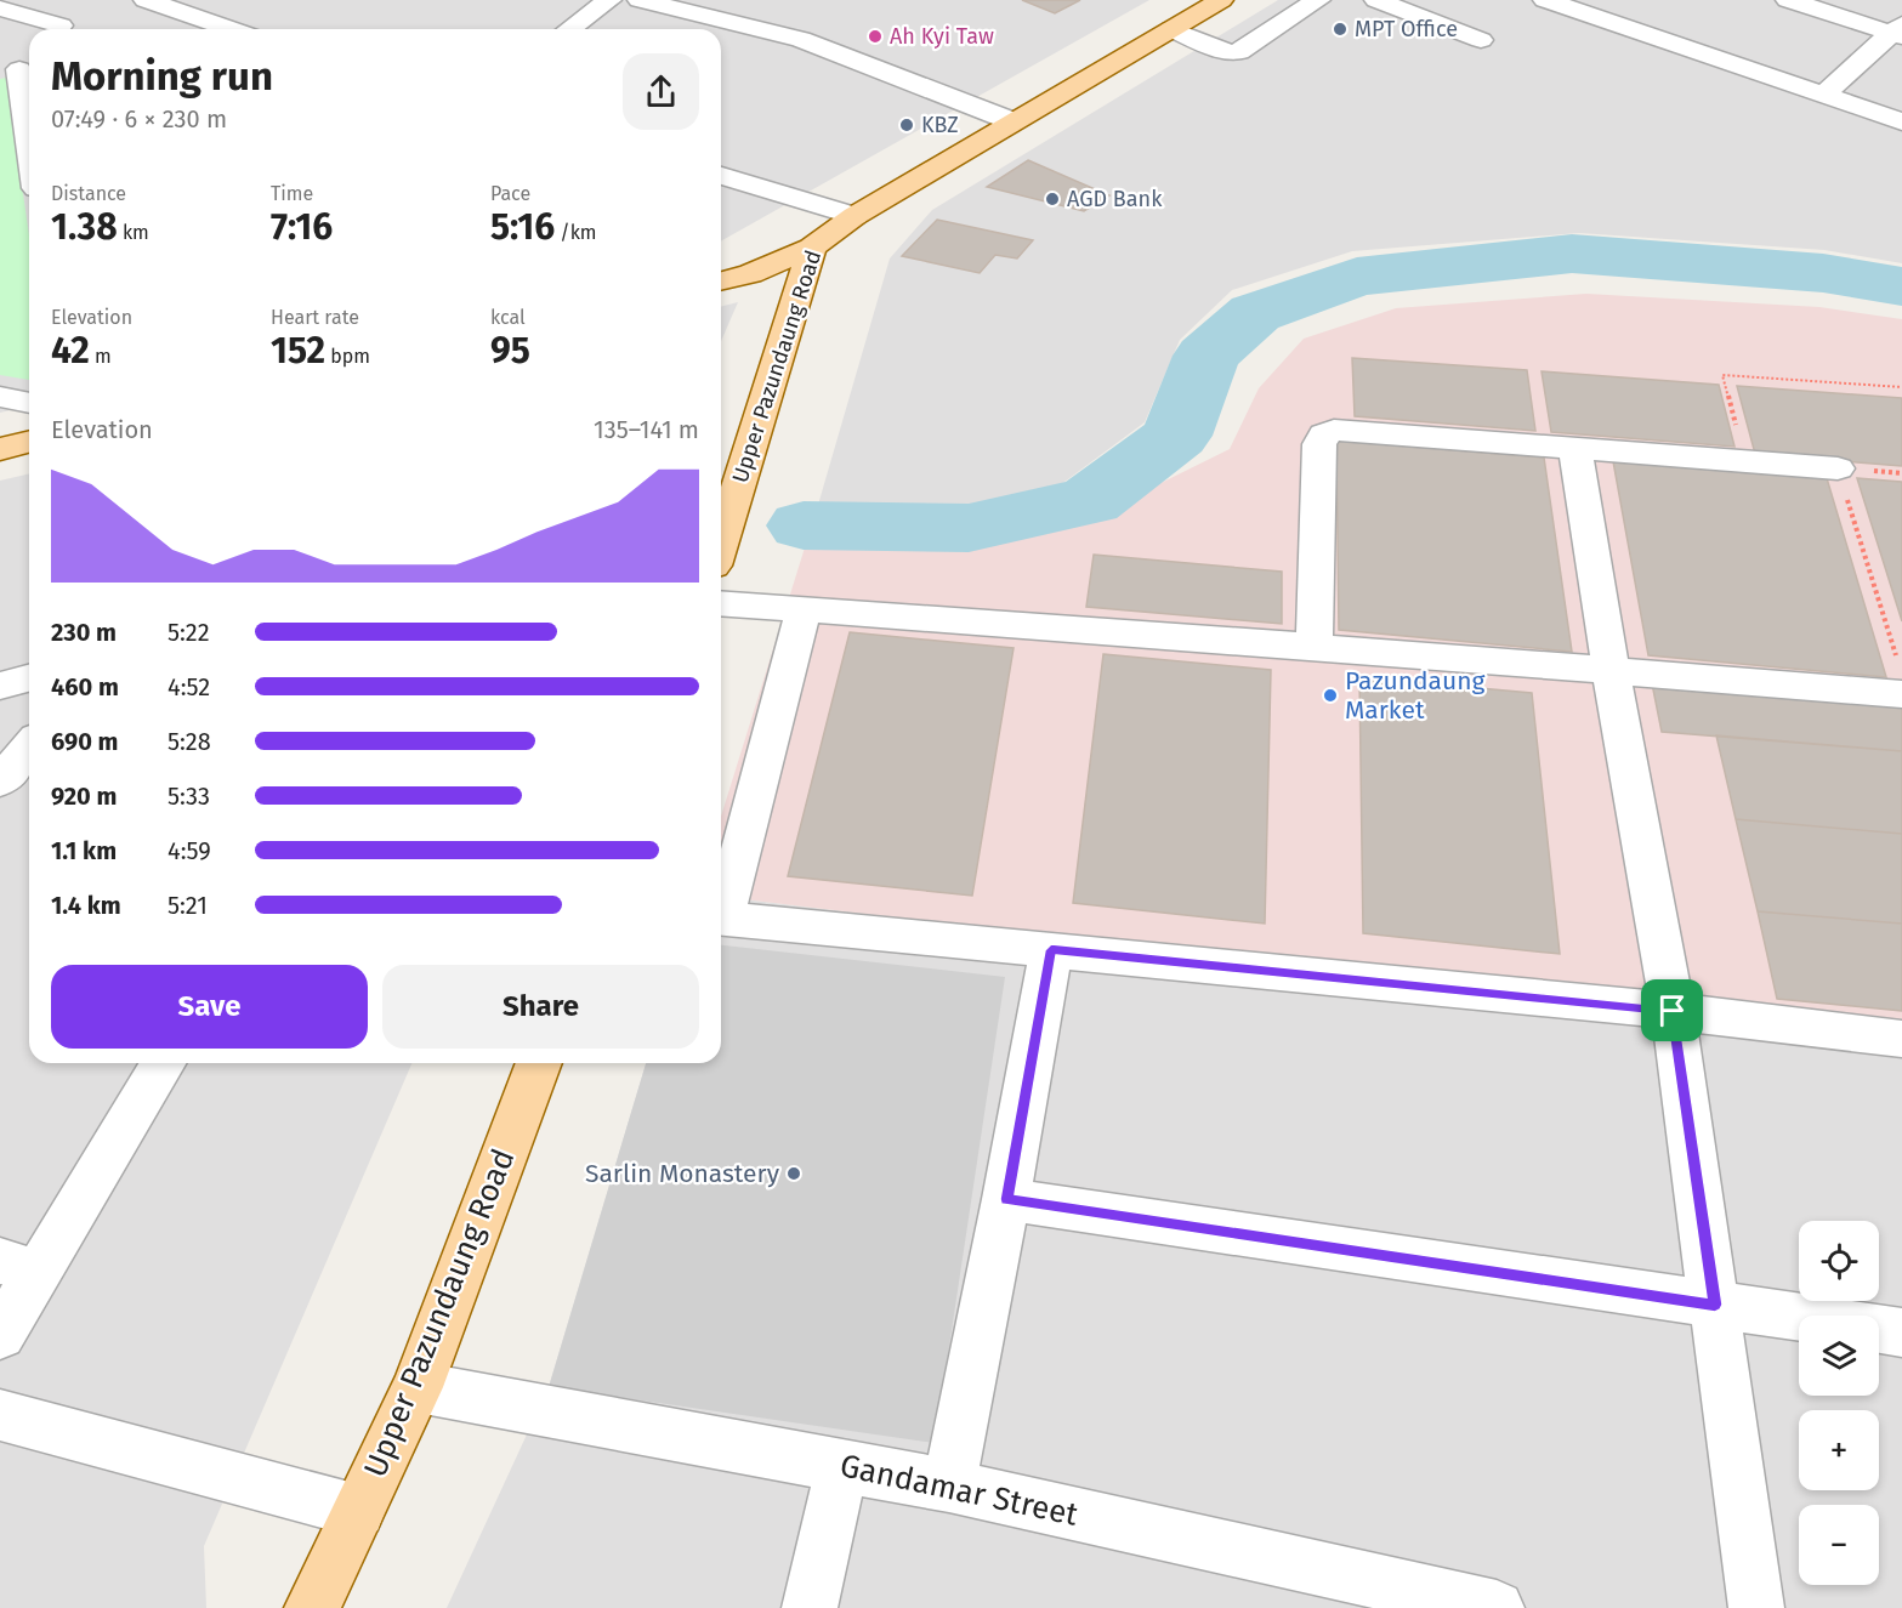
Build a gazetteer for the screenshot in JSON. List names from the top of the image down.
{
  "streets": {
    "main road": ["Upper Pazundaung Road"],
    "street": ["Gandamar Street"]
  },
  "crossings": [
    ["Upper Pazundaung Road", "Gandamar Street"]
  ],
  "places": [
    "MPT Office",
    "Ah Kyi Taw",
    "KBZ",
    "AGD Bank",
    "Pazundaung Market",
    "Sarlin Monastery"
  ],
  "page": {
    "heading": ["Morning run", "07:49 · 6 × 230 m"],
    "stats": [
      ["Distance", "1.38 km"],
      ["Time", "7:16"],
      ["Pace", "5:16 /km"],
      ["Elevation", "42 m"],
      ["Heart rate", "152 bpm"],
      ["kcal", "95"]
    ],
    "chart": ["Elevation", "135–141 m"],
    "list": [
      {
        "name": "230 m",
        "note": "5:22"
      },
      {
        "name": "460 m",
        "note": "4:52"
      },
      {
        "name": "690 m",
        "note": "5:28"
      },
      {
        "name": "920 m",
        "note": "5:33"
      },
      {
        "name": "1.1 km",
        "note": "4:59"
      },
      {
        "name": "1.4 km",
        "note": "5:21"
      }
    ],
    "buttons": ["Save", "Share"],
    "map_buttons": ["+", "−"]
  }
}
